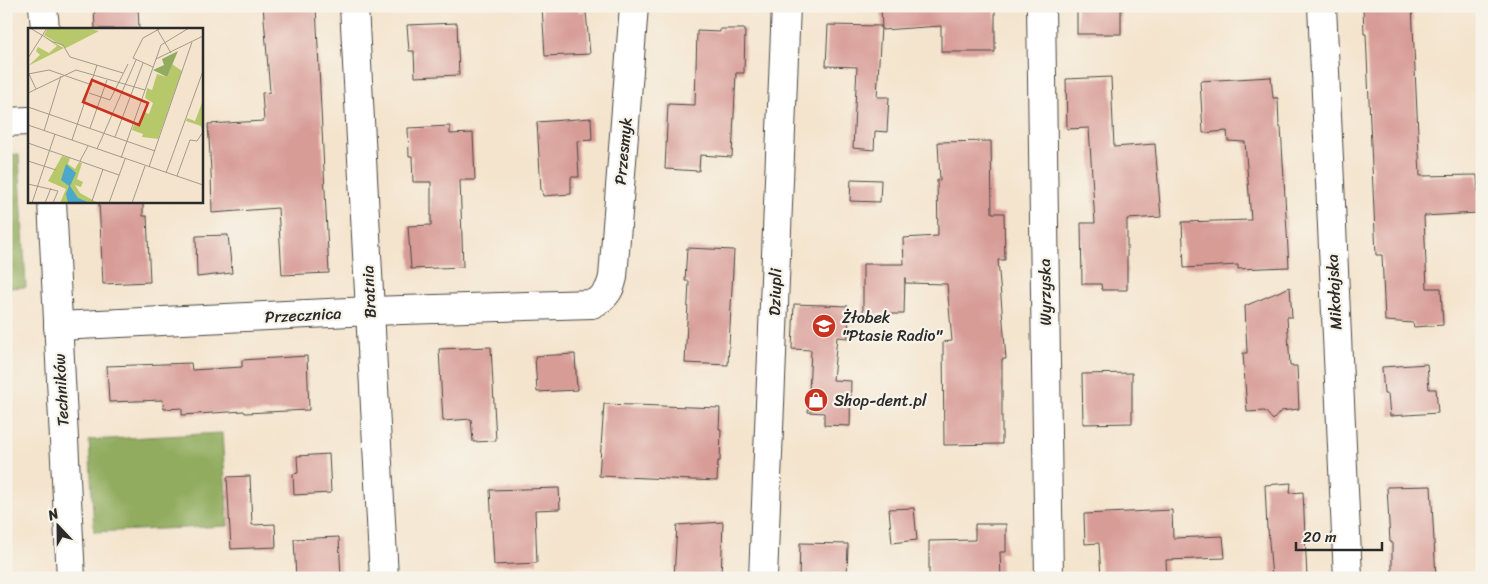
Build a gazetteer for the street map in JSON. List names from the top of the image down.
{
  "streets": {
    "street": [
      "Przesmyk",
      "Bratnia",
      "Dziupli",
      "Wyrzyska",
      "Mikołajska",
      "Przecznica",
      "Techników"
    ]
  },
  "crossings": [
    ["Przesmyk", "Przecznica"],
    ["Bratnia", "Przecznica"],
    ["Przecznica", "Techników"]
  ],
  "places": {
    "school or university": ["Żłobek \"Ptasie Radio\""],
    "shop": ["Shop-dent.pl"]
  },
  "scale_bar": "20 m",
  "north": "top"
}
